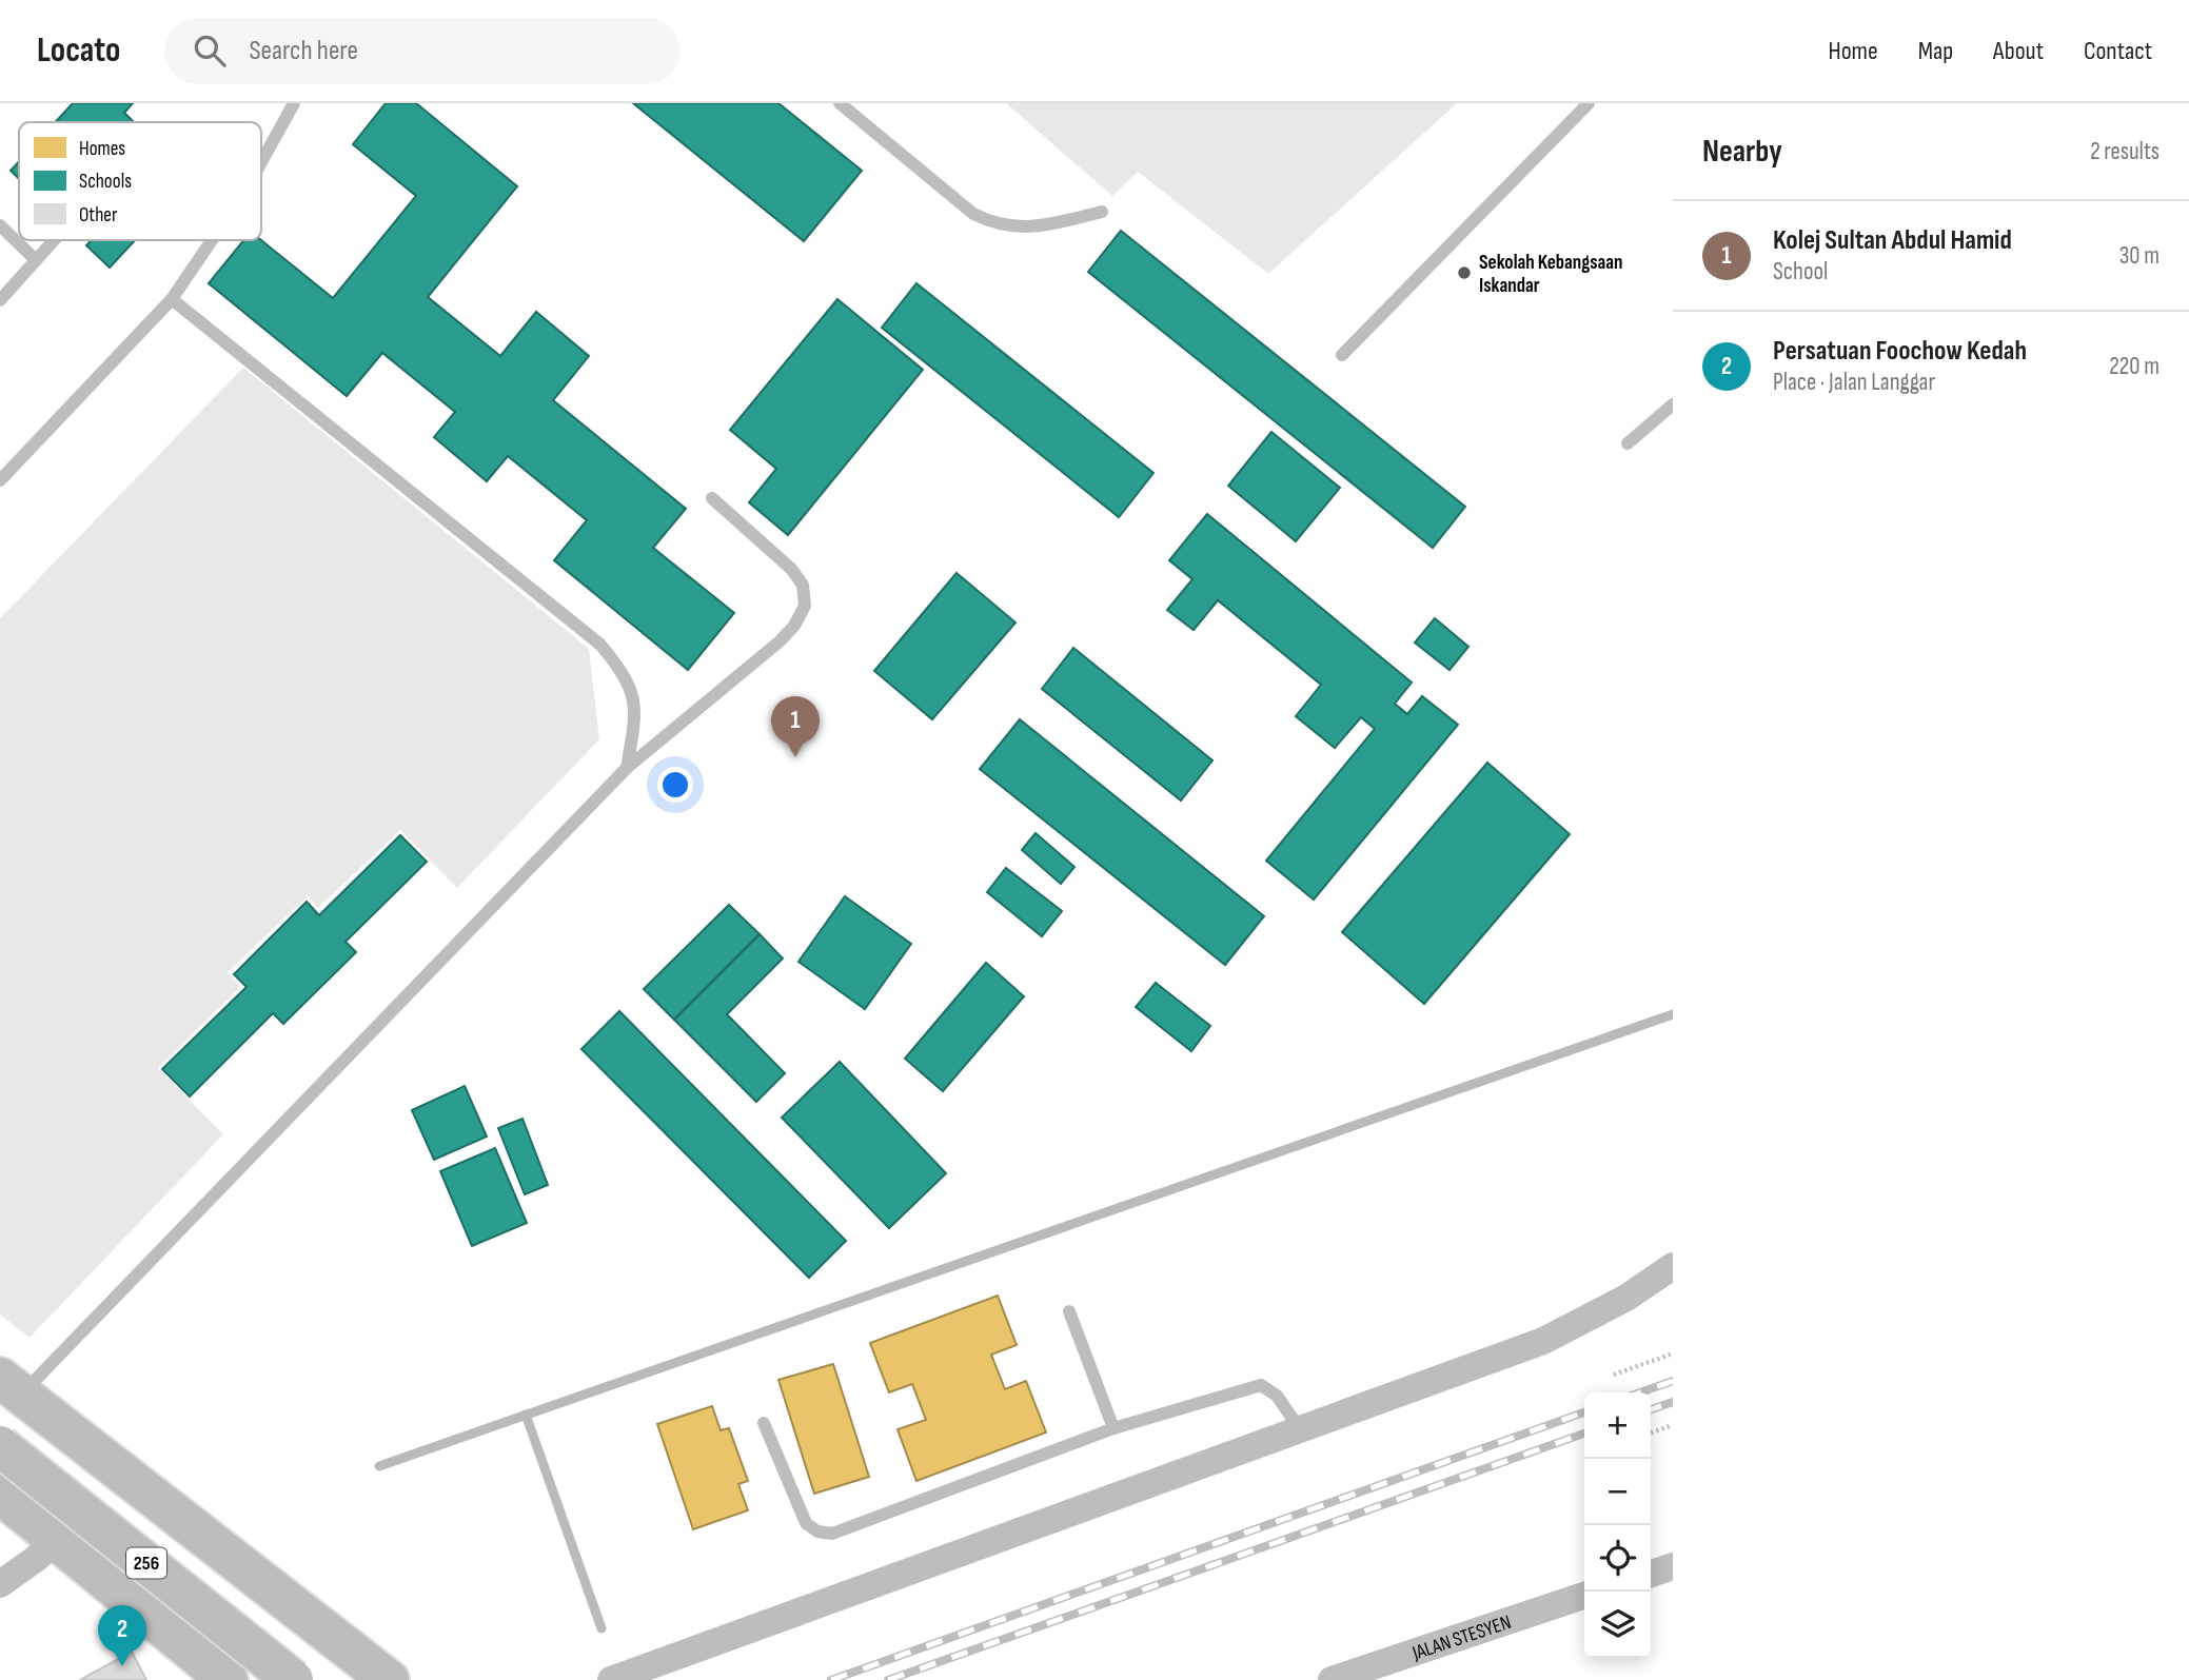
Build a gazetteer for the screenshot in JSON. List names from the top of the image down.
{
  "streets": {
    "main road": ["256"],
    "street": ["JALAN STESYEN"]
  },
  "places": ["Sekolah Kebangsaan Iskandar"],
  "legend": ["Homes", "Schools", "Other"],
  "page": {
    "header": "Locato",
    "search": "Search here",
    "nav": [
      "Home",
      "Map",
      "About",
      "Contact"
    ],
    "heading": ["Nearby", "2 results"],
    "list": [
      {
        "mark": "1",
        "name": "Kolej Sultan Abdul Hamid",
        "note": "School",
        "value": "30 m"
      },
      {
        "mark": "2",
        "name": "Persatuan Foochow Kedah",
        "note": "Place · Jalan Langgar",
        "value": "220 m"
      }
    ],
    "pins": ["1", "2"],
    "map_buttons": ["+", "−"]
  }
}
